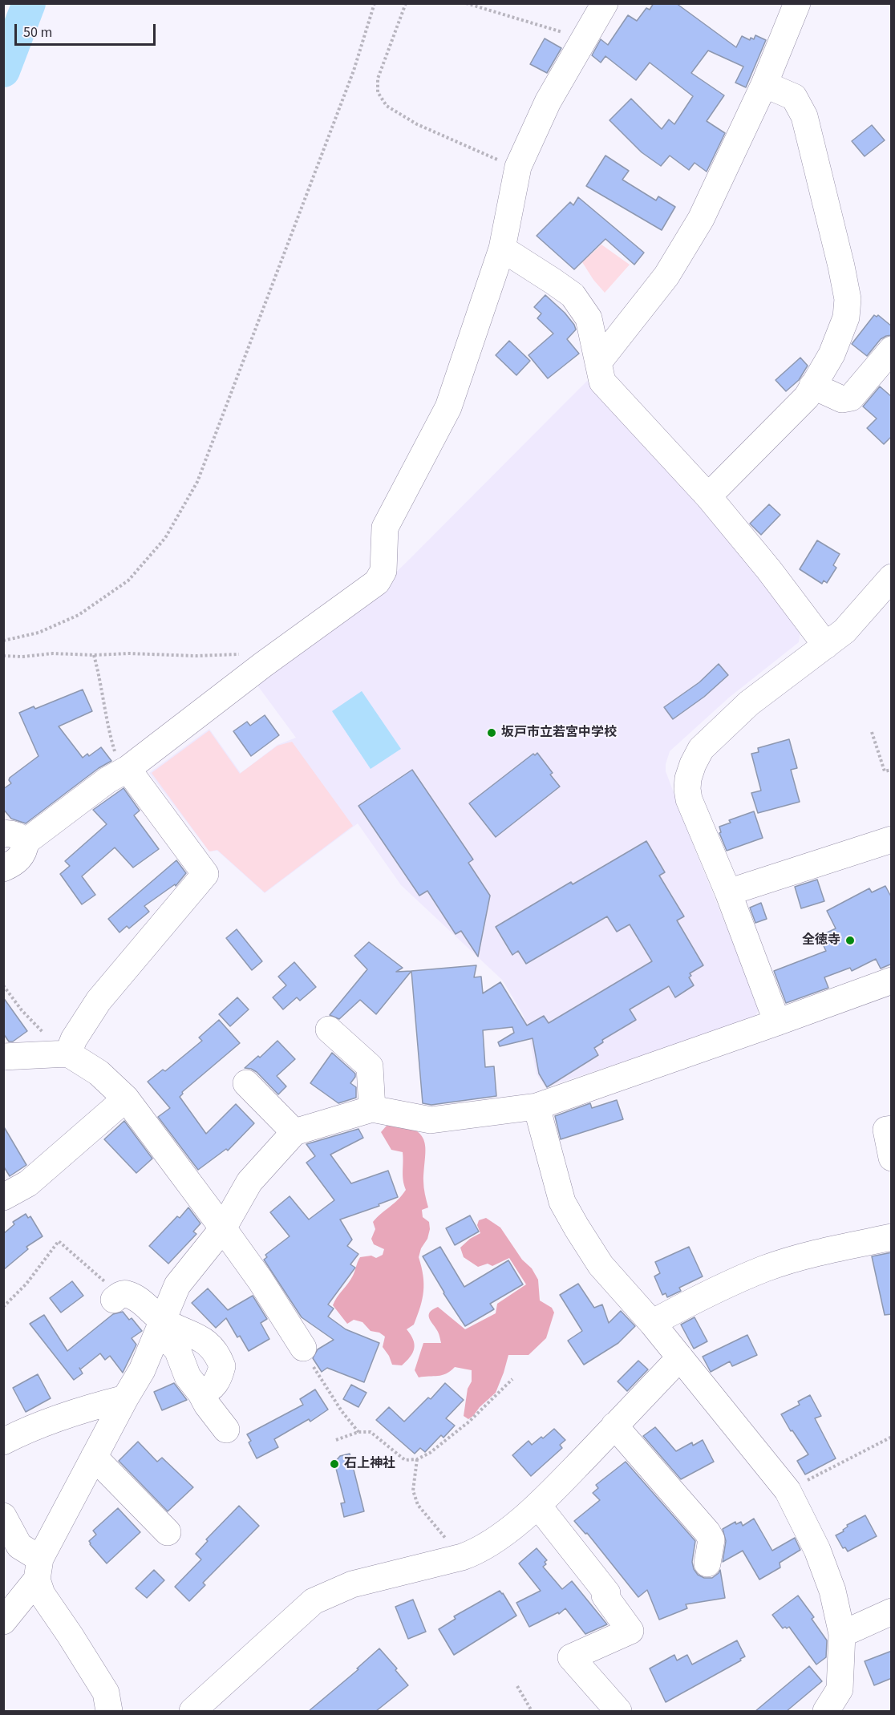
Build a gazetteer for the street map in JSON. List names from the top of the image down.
{
  "places": ["坂戸市立若宮中学校", "全徳寺", "石上神社"],
  "scale_bar": "50 m"
}
